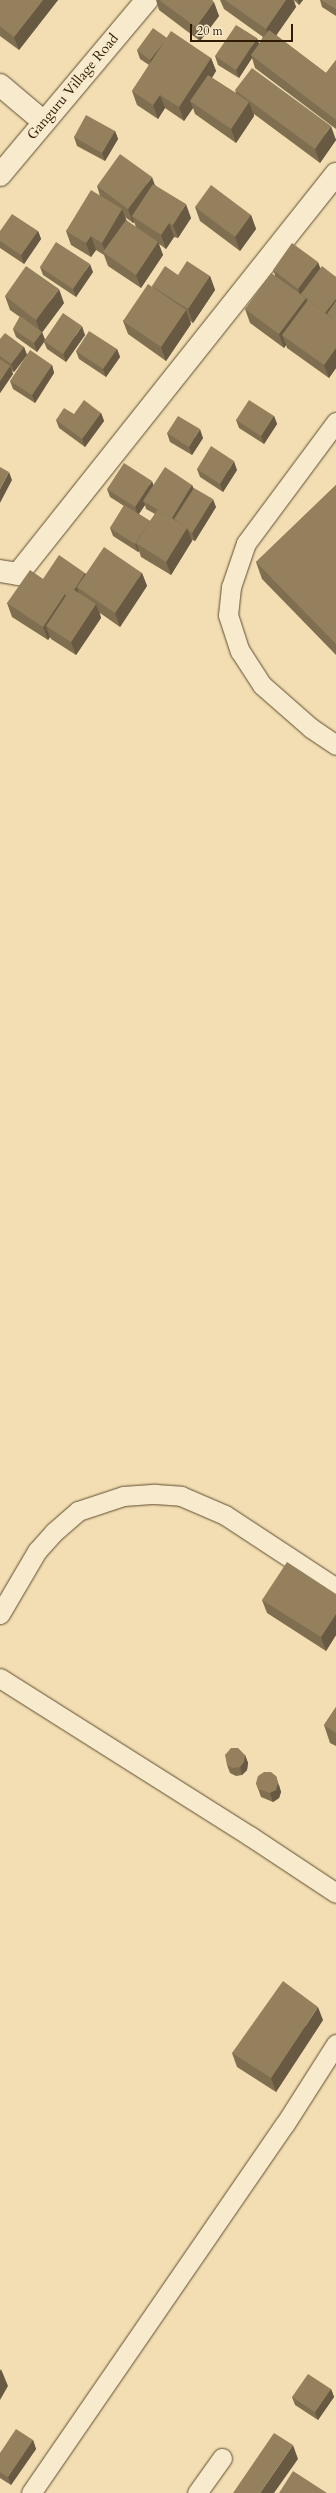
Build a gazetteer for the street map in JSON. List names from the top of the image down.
{
  "streets": {
    "street": ["Ganguru Village Road"]
  },
  "scale_bar": "20 m"
}
